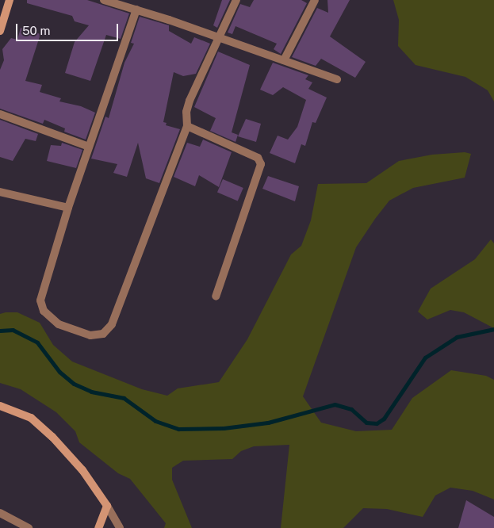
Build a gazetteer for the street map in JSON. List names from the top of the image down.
{
  "scale_bar": "50 m"
}
